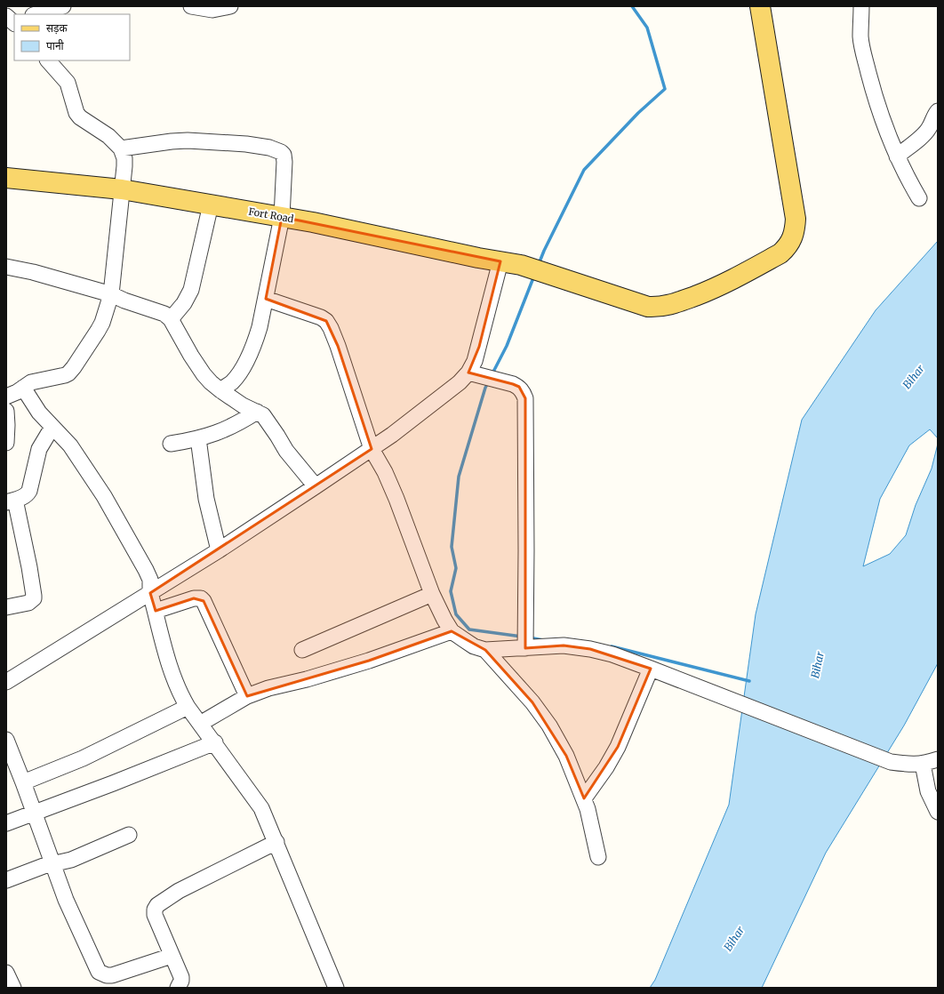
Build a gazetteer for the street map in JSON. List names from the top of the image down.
{
  "streets": {
    "main road": ["Fort Road"]
  },
  "water": ["Bihar"],
  "legend": ["सड़क", "पानी"]
}
